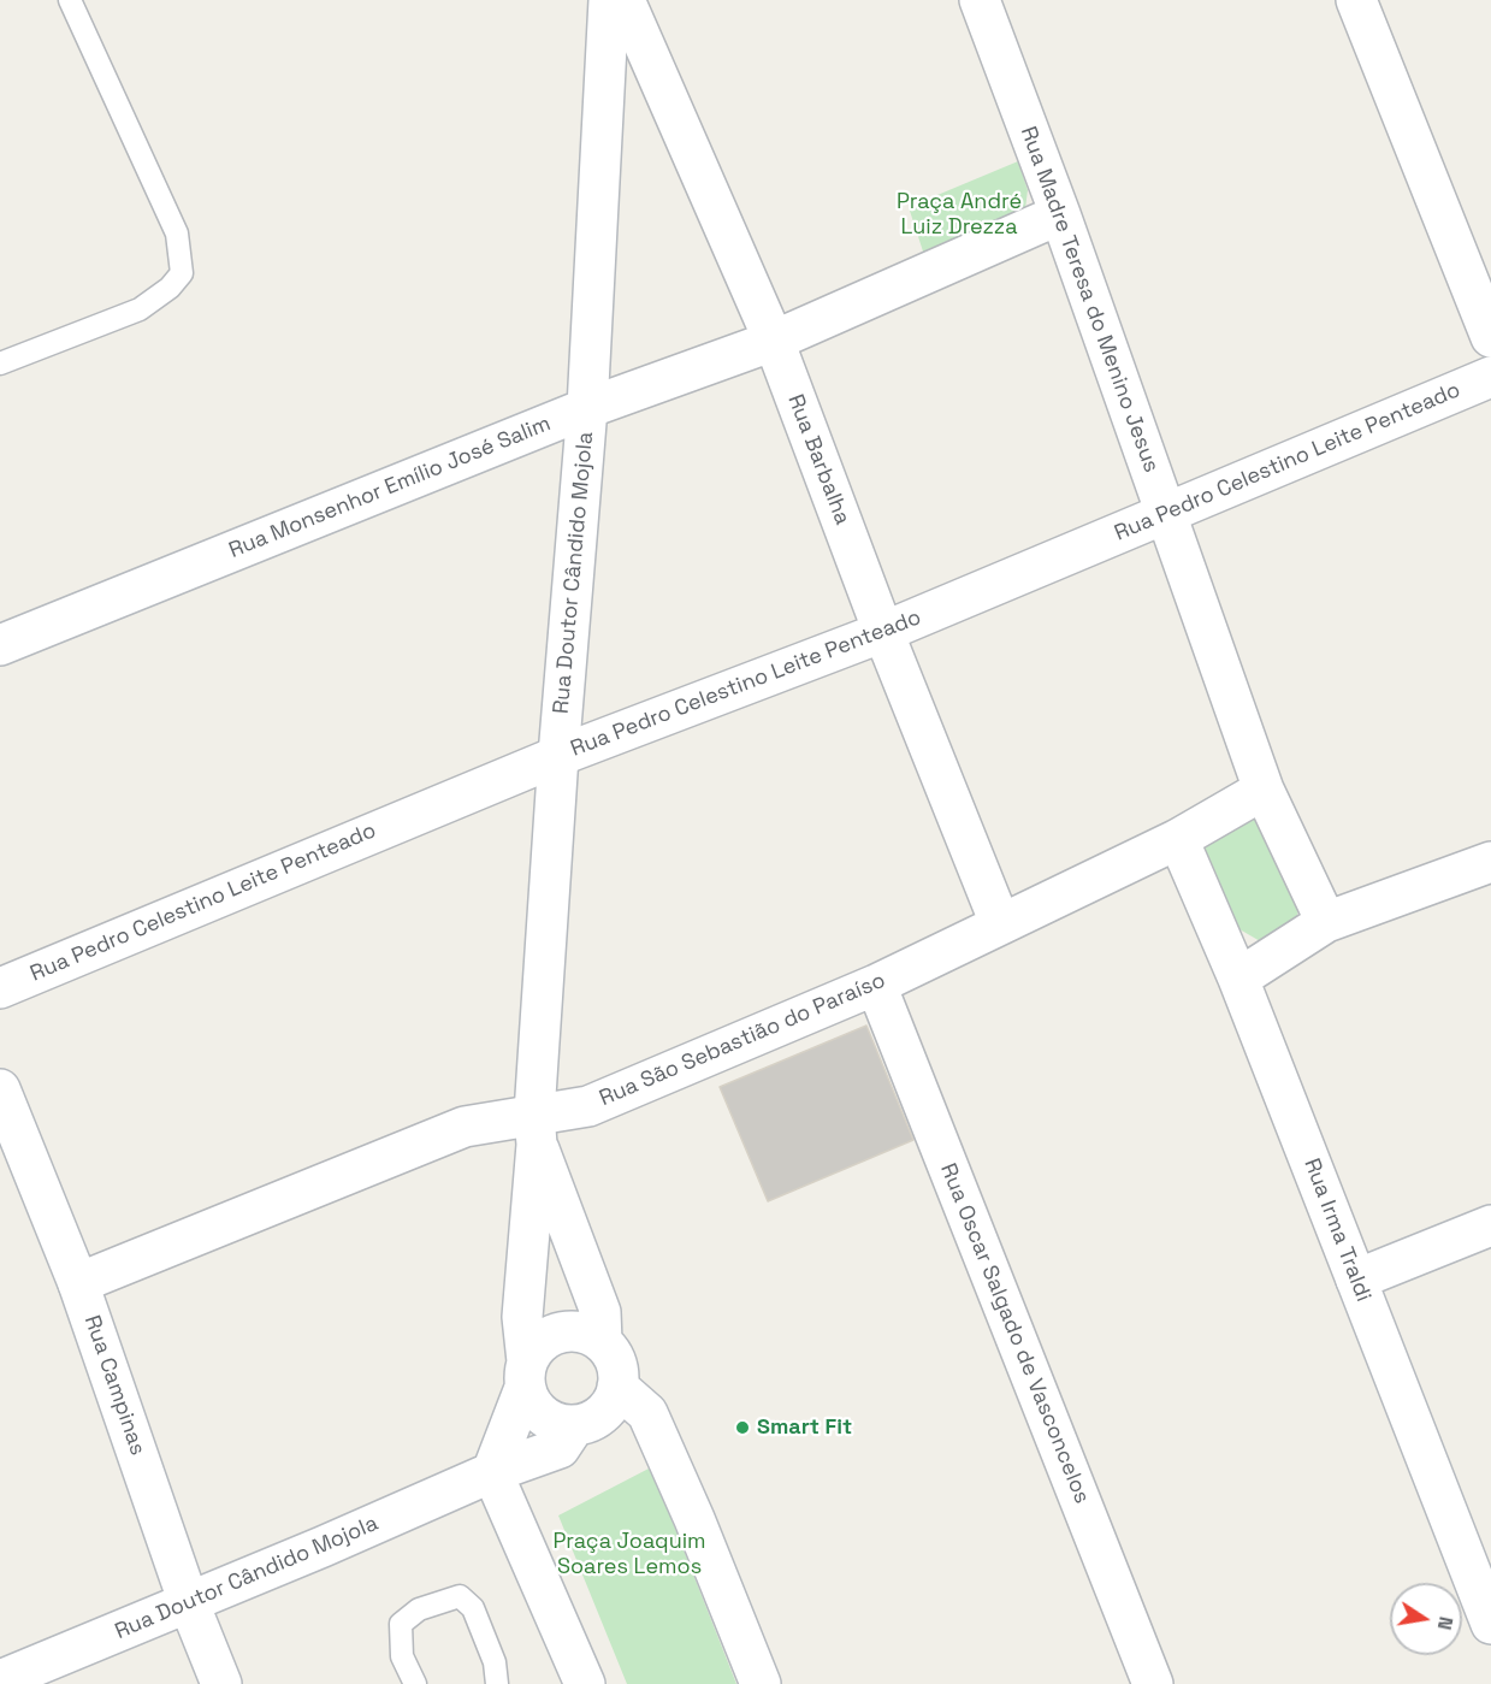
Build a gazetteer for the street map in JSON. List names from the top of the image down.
{
  "streets": {
    "street": [
      "Rua Madre Teresa do Menino Jesus",
      "Rua Barbalha",
      "Rua Pedro Celestino Leite Penteado",
      "Rua Monsenhor Emílio José Salim",
      "Rua Doutor Cândido Mojola",
      "Rua São Sebastião do Paraíso",
      "Rua Irma Traldi",
      "Rua Oscar Salgado de Vasconcelos",
      "Rua Campinas"
    ]
  },
  "crossings": [
    ["Rua Madre Teresa do Menino Jesus", "Rua Pedro Celestino Leite Penteado"],
    ["Rua Madre Teresa do Menino Jesus", "Rua Monsenhor Emílio José Salim"],
    ["Rua Madre Teresa do Menino Jesus", "Rua São Sebastião do Paraíso"],
    ["Rua Barbalha", "Rua Pedro Celestino Leite Penteado"],
    ["Rua Barbalha", "Rua Monsenhor Emílio José Salim"],
    ["Rua Barbalha", "Rua São Sebastião do Paraíso"],
    ["Rua Pedro Celestino Leite Penteado", "Rua Doutor Cândido Mojola"],
    ["Rua Monsenhor Emílio José Salim", "Rua Doutor Cândido Mojola"],
    ["Rua Doutor Cândido Mojola", "Rua São Sebastião do Paraíso"],
    ["Rua Doutor Cândido Mojola", "Rua Campinas"],
    ["Rua São Sebastião do Paraíso", "Rua Irma Traldi"],
    ["Rua São Sebastião do Paraíso", "Rua Oscar Salgado de Vasconcelos"],
    ["Rua São Sebastião do Paraíso", "Rua Campinas"]
  ],
  "parks": ["Praça André Luiz Drezza", "Praça Joaquim Soares Lemos"],
  "places": ["Smart Fit"],
  "north": "right"
}
